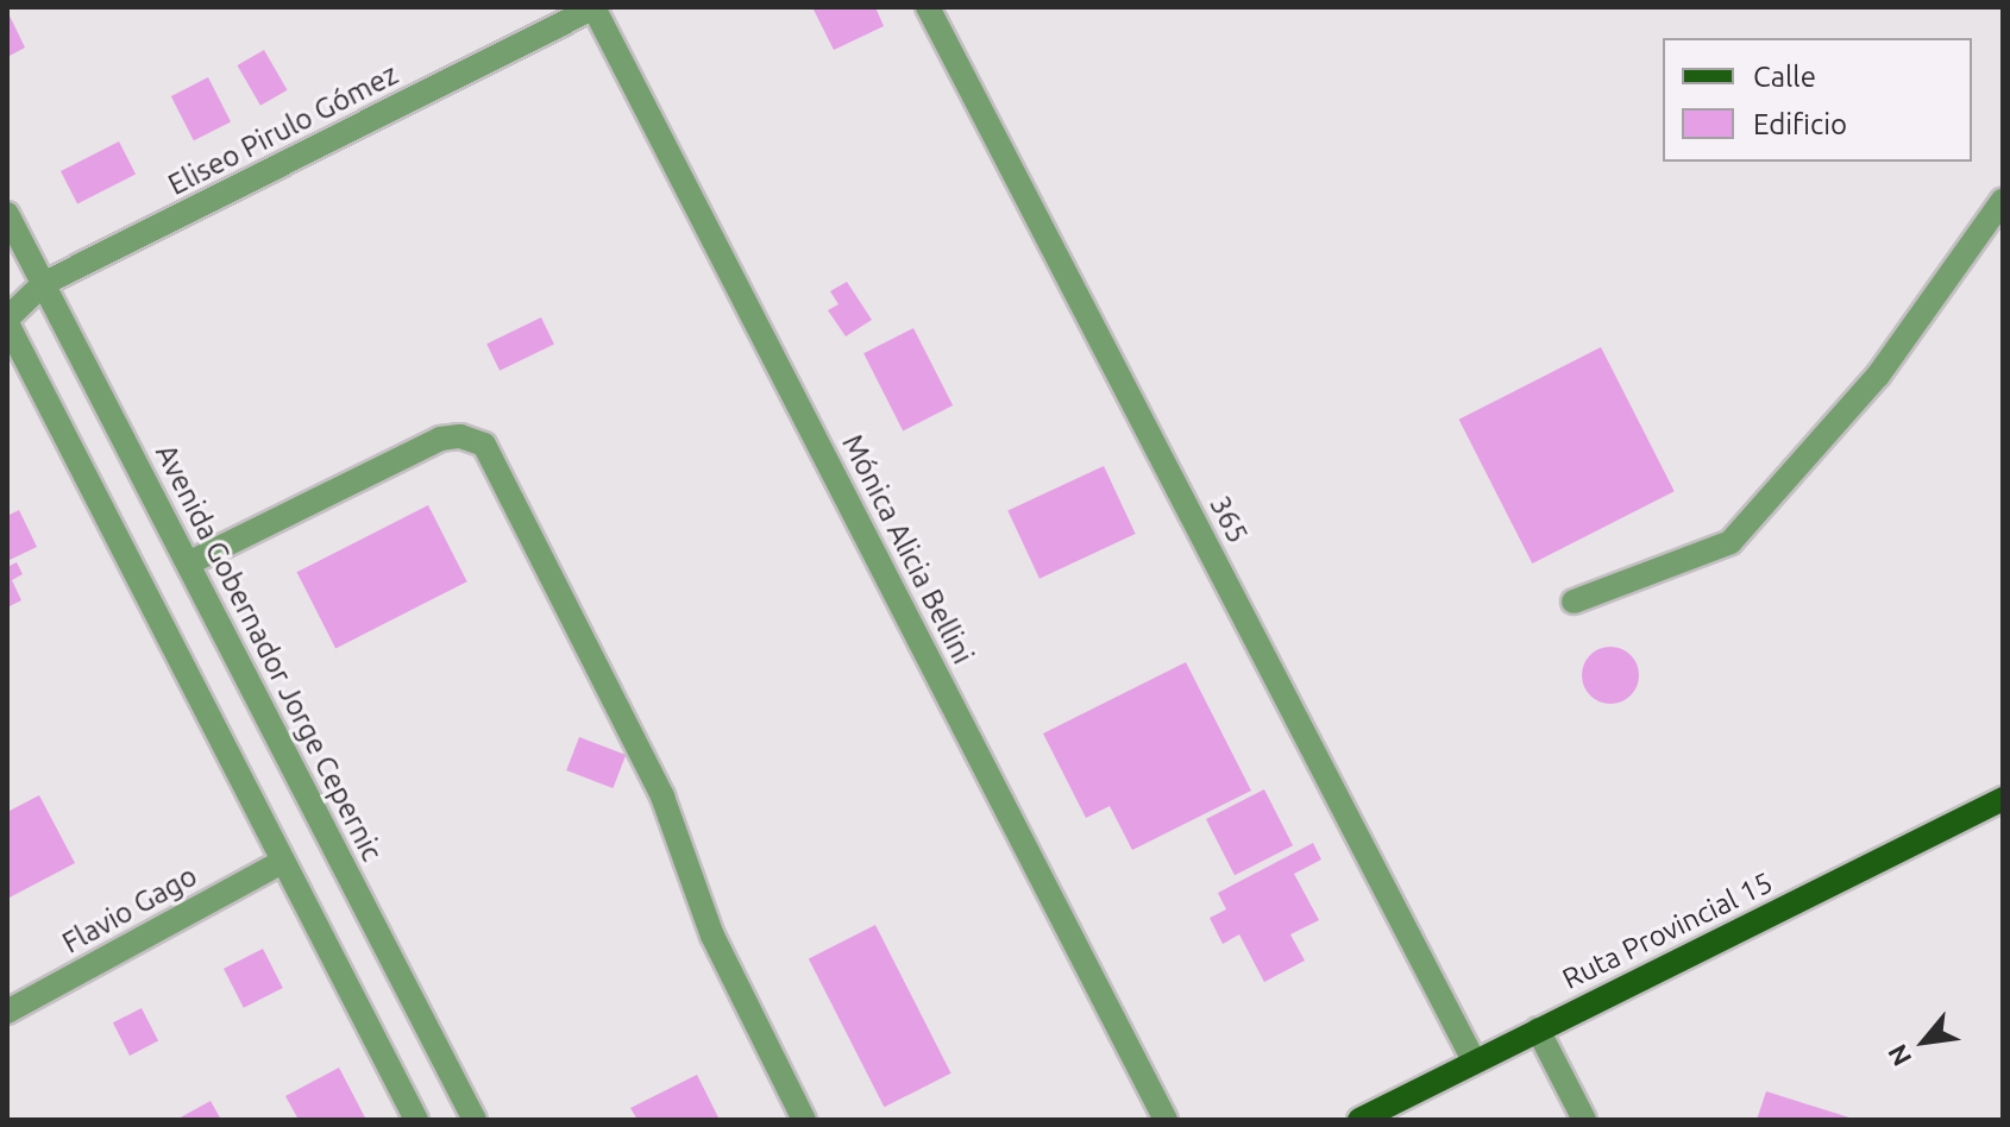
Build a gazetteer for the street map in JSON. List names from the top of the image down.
{
  "streets": {
    "main road": ["Ruta Provincial 15"],
    "street": [
      "Eliseo Pirulo Gómez",
      "365",
      "Mónica Alicia Bellini",
      "Avenida Gobernador Jorge Cepernic",
      "Flavio Gago"
    ]
  },
  "crossings": [
    ["Eliseo Pirulo Gómez", "Mónica Alicia Bellini"],
    ["Eliseo Pirulo Gómez", "Avenida Gobernador Jorge Cepernic"],
    ["365", "Ruta Provincial 15"]
  ],
  "legend": ["Calle", "Edificio"],
  "north": "bottom left"
}
